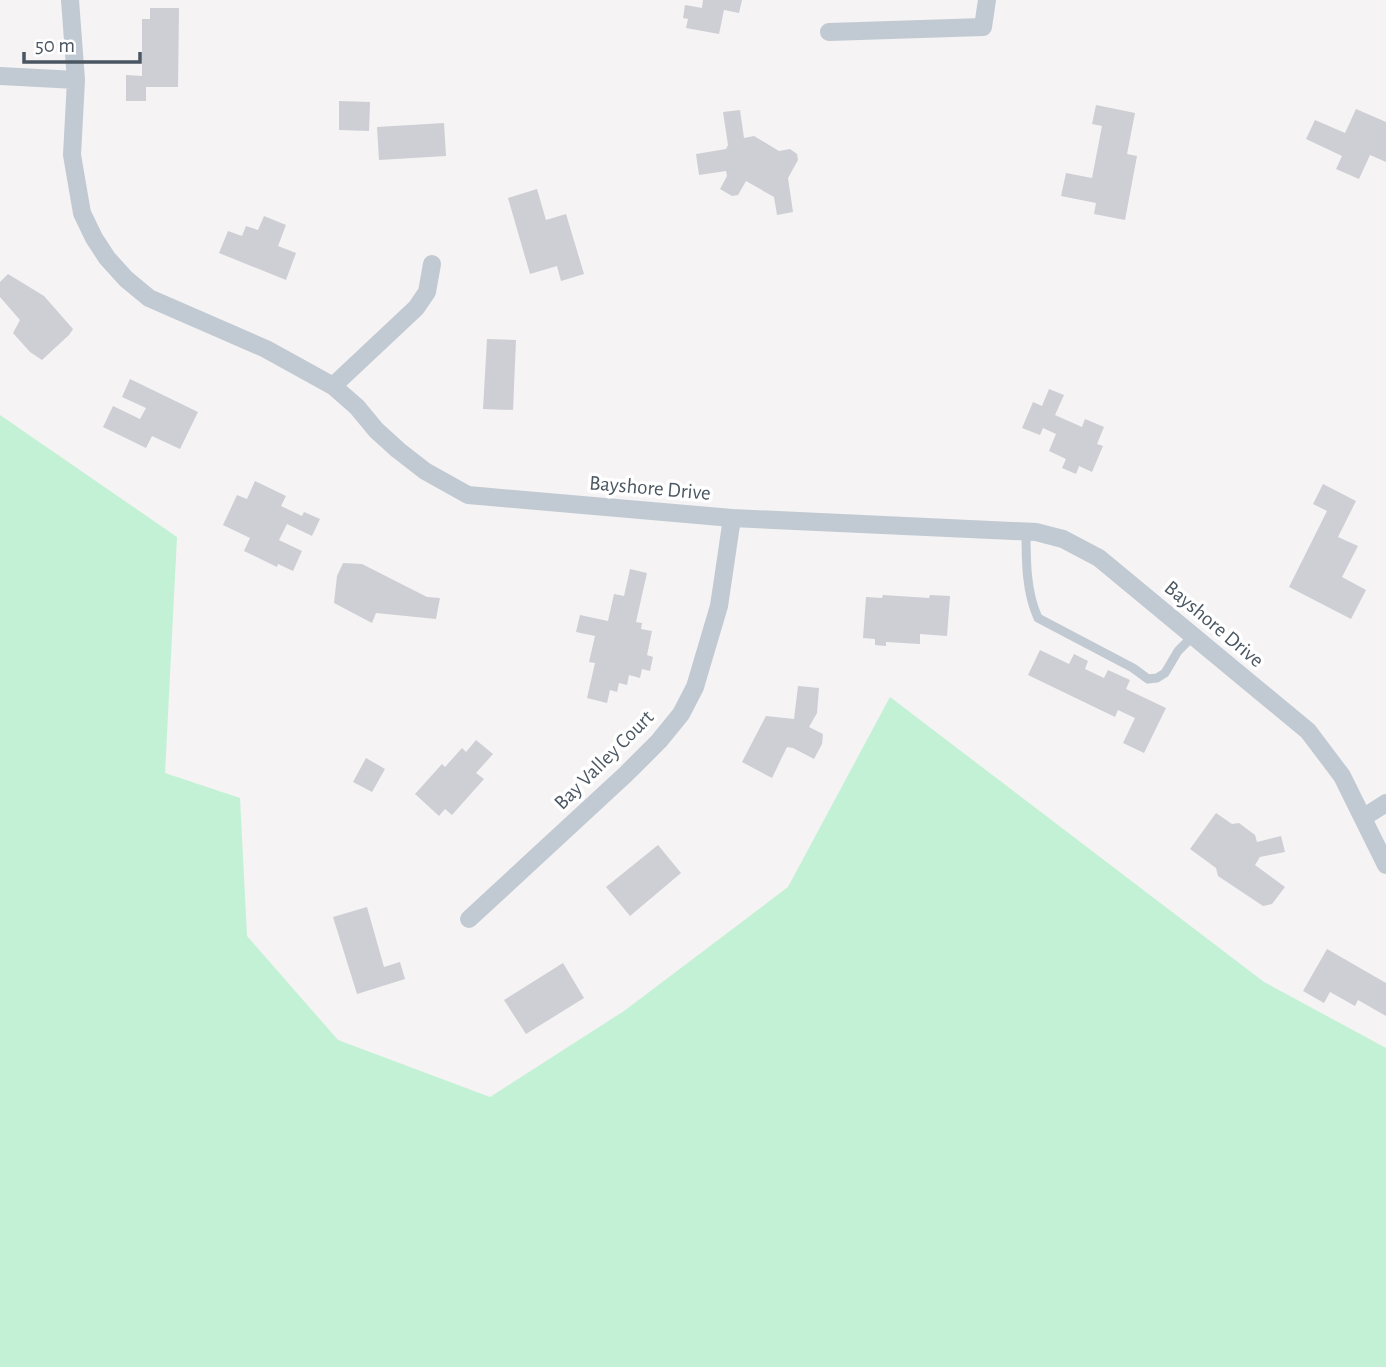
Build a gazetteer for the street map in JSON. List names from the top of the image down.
{
  "streets": {
    "street": ["Bayshore Drive", "Bay Valley Court"]
  },
  "crossings": [
    ["Bayshore Drive", "Bay Valley Court"]
  ],
  "scale_bar": "50 m"
}
